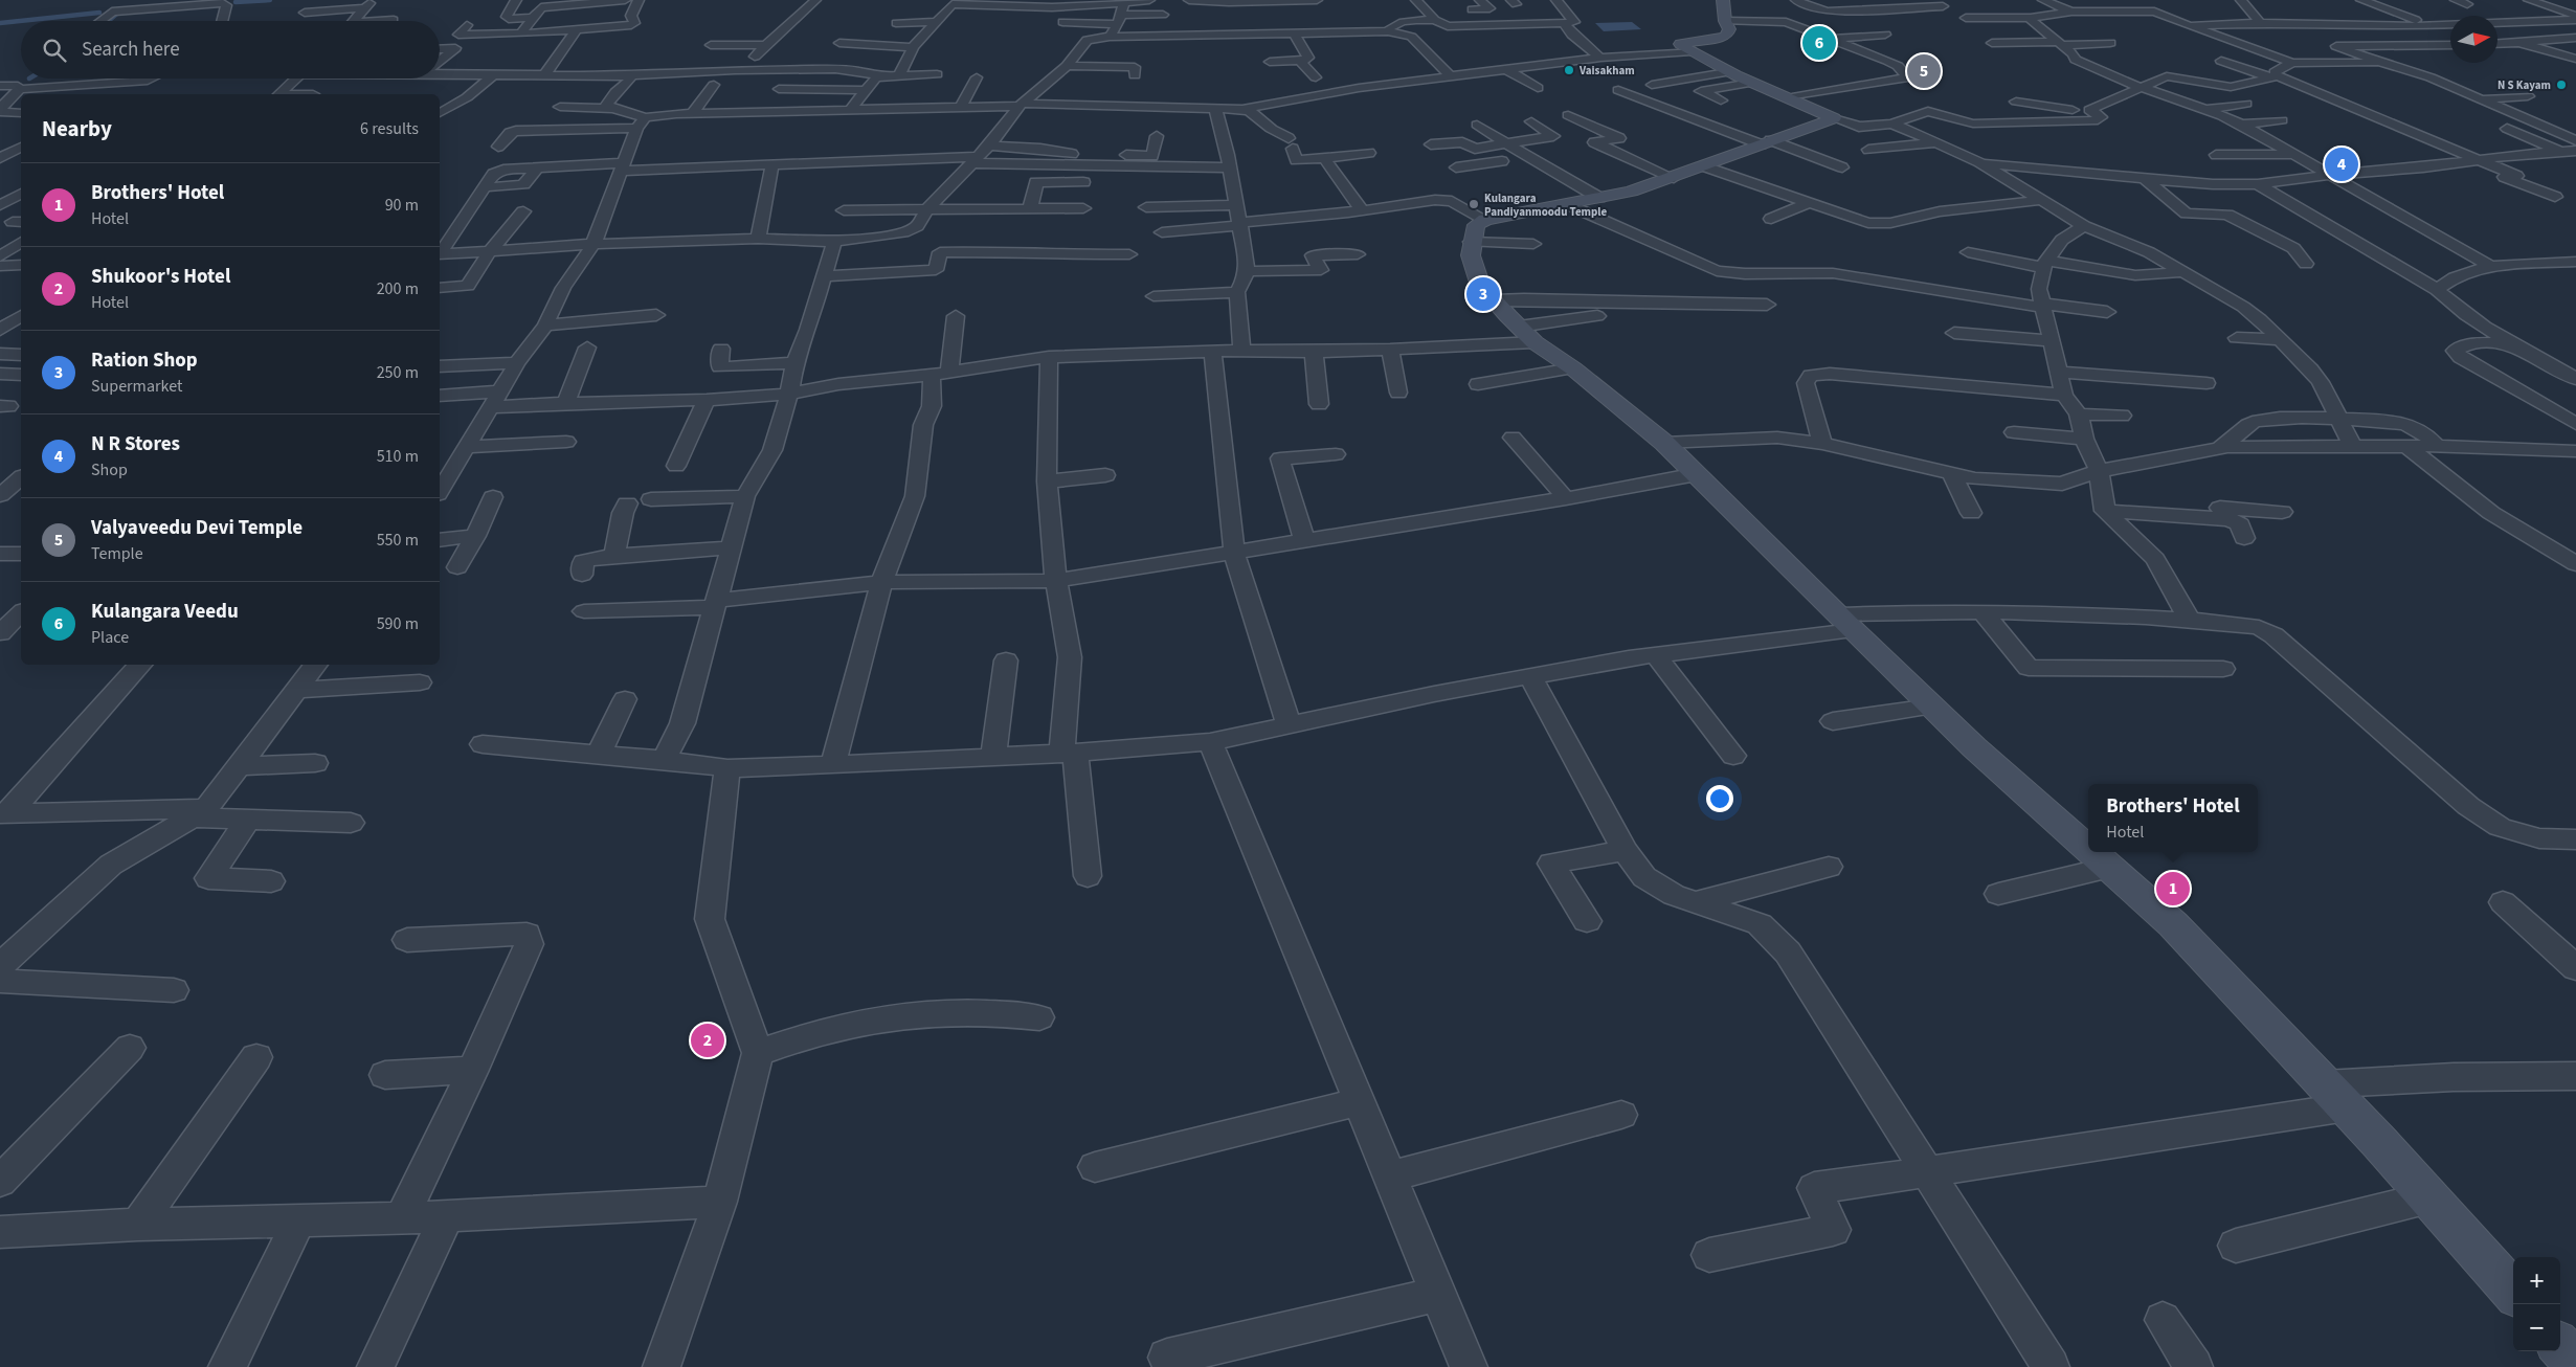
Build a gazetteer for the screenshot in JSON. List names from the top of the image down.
{
  "places": ["Vaisakham", "N S Kayam", "Kulangara Pandiyanmoodu Temple"],
  "north": "right",
  "page": {
    "search": "Search here",
    "pins": [
      "6",
      "5",
      "4",
      "3",
      "1",
      "2"
    ],
    "heading": ["Nearby", "6 results"],
    "list": [
      {
        "mark": "1",
        "name": "Brothers' Hotel",
        "note": "Hotel",
        "value": "90 m"
      },
      {
        "mark": "2",
        "name": "Shukoor's Hotel",
        "note": "Hotel",
        "value": "200 m"
      },
      {
        "mark": "3",
        "name": "Ration Shop",
        "note": "Supermarket",
        "value": "250 m"
      },
      {
        "mark": "4",
        "name": "N R Stores",
        "note": "Shop",
        "value": "510 m"
      },
      {
        "mark": "5",
        "name": "Valyaveedu Devi Temple",
        "note": "Temple",
        "value": "550 m"
      },
      {
        "mark": "6",
        "name": "Kulangara Veedu",
        "note": "Place",
        "value": "590 m"
      }
    ],
    "popup": ["Brothers' Hotel", "Hotel"],
    "map_buttons": ["+", "−"]
  }
}
